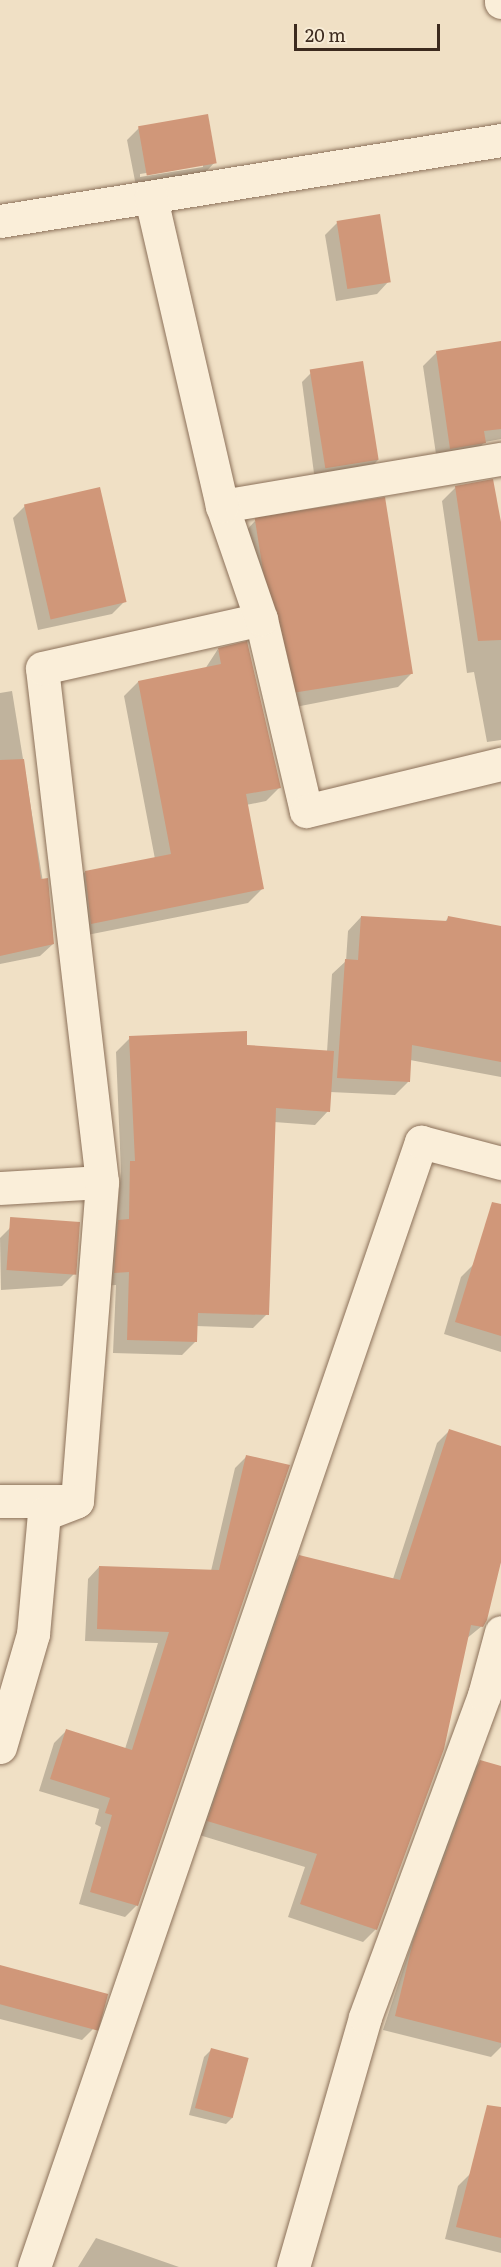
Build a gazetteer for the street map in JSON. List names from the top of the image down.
{
  "scale_bar": "20 m"
}
